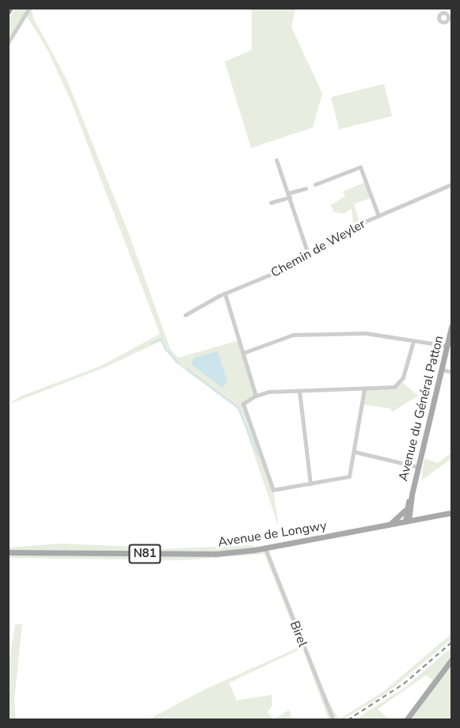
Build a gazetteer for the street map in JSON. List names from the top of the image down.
{
  "streets": {
    "main road": ["Avenue du Général Patton", "Avenue de Longwy", "N81"],
    "street": ["Chemin de Weyler", "Birel"]
  },
  "crossings": [
    ["Avenue du Général Patton", "N81"],
    ["Avenue de Longwy", "N81"],
    ["Avenue de Longwy", "Birel"]
  ]
}
